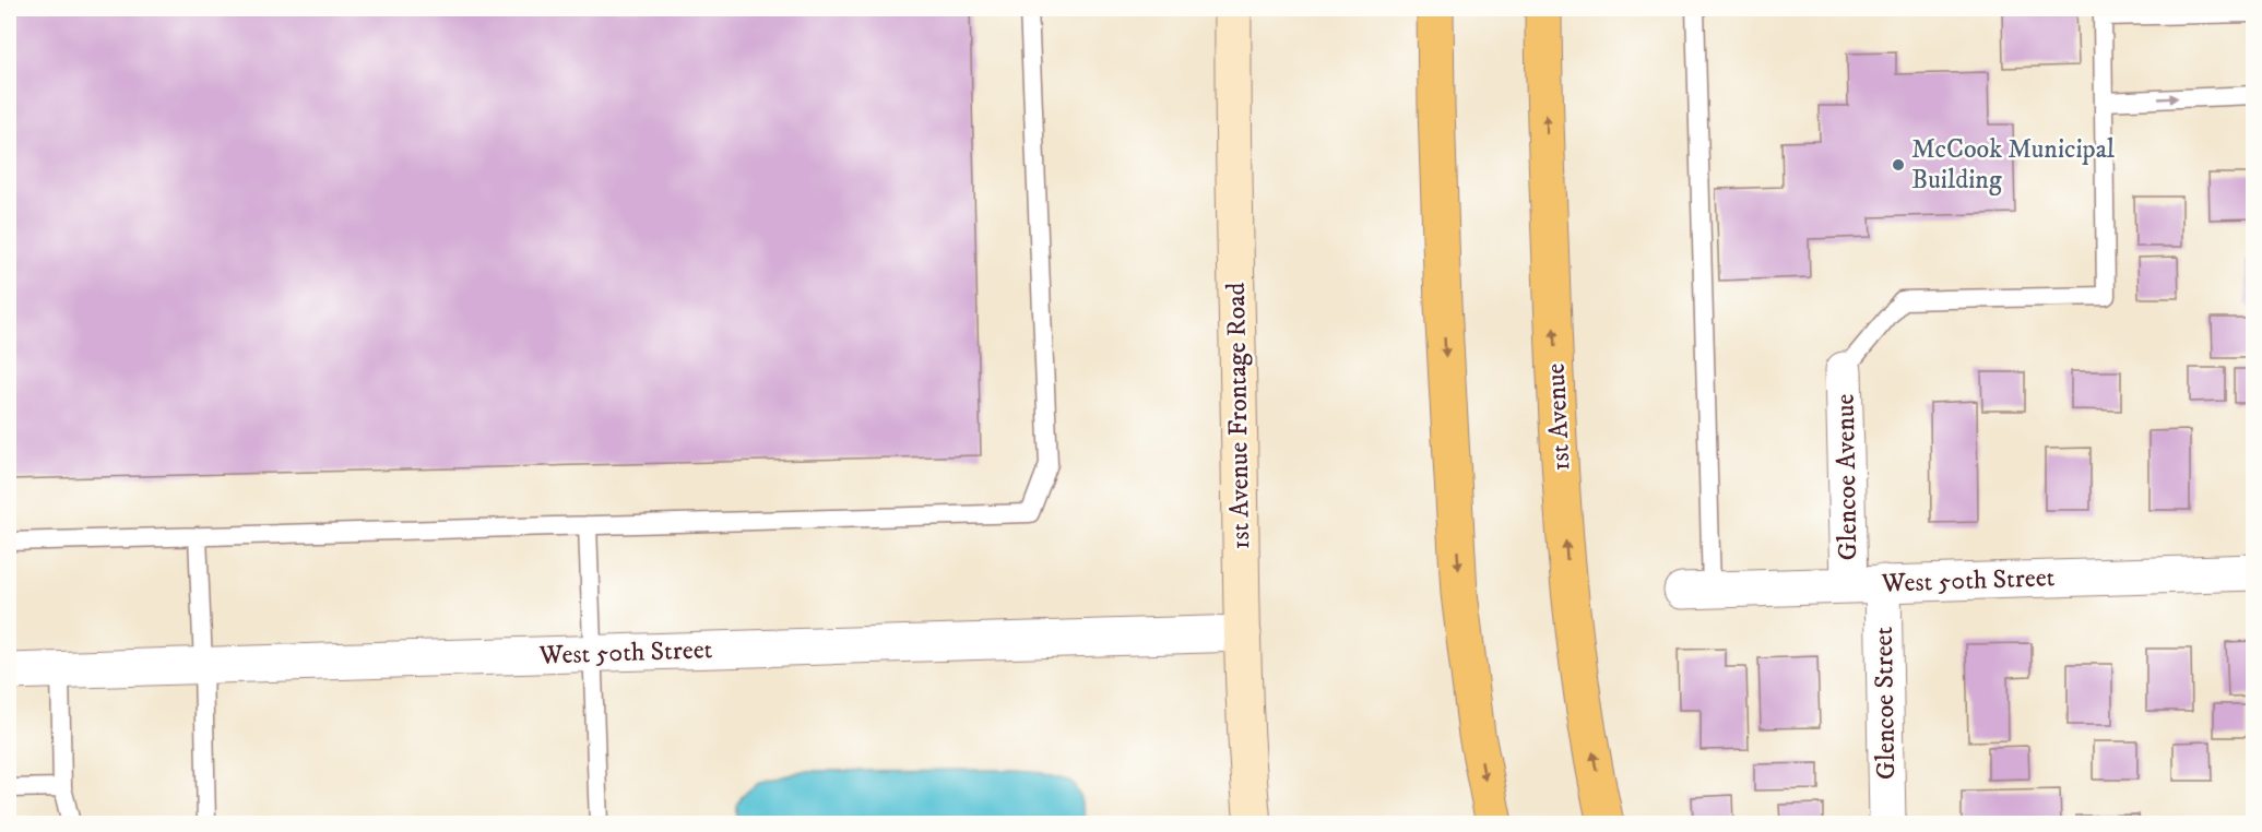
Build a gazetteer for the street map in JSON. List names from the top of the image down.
{
  "streets": {
    "main road": ["1st Avenue"],
    "street": [
      "1st Avenue Frontage Road",
      "Glencoe Avenue",
      "West 50th Street",
      "Glencoe Street"
    ]
  },
  "crossings": [
    ["1st Avenue Frontage Road", "West 50th Street"],
    ["Glencoe Avenue", "West 50th Street"],
    ["Glencoe Avenue", "Glencoe Street"],
    ["West 50th Street", "Glencoe Street"]
  ],
  "places": ["McCook Municipal Building"]
}
